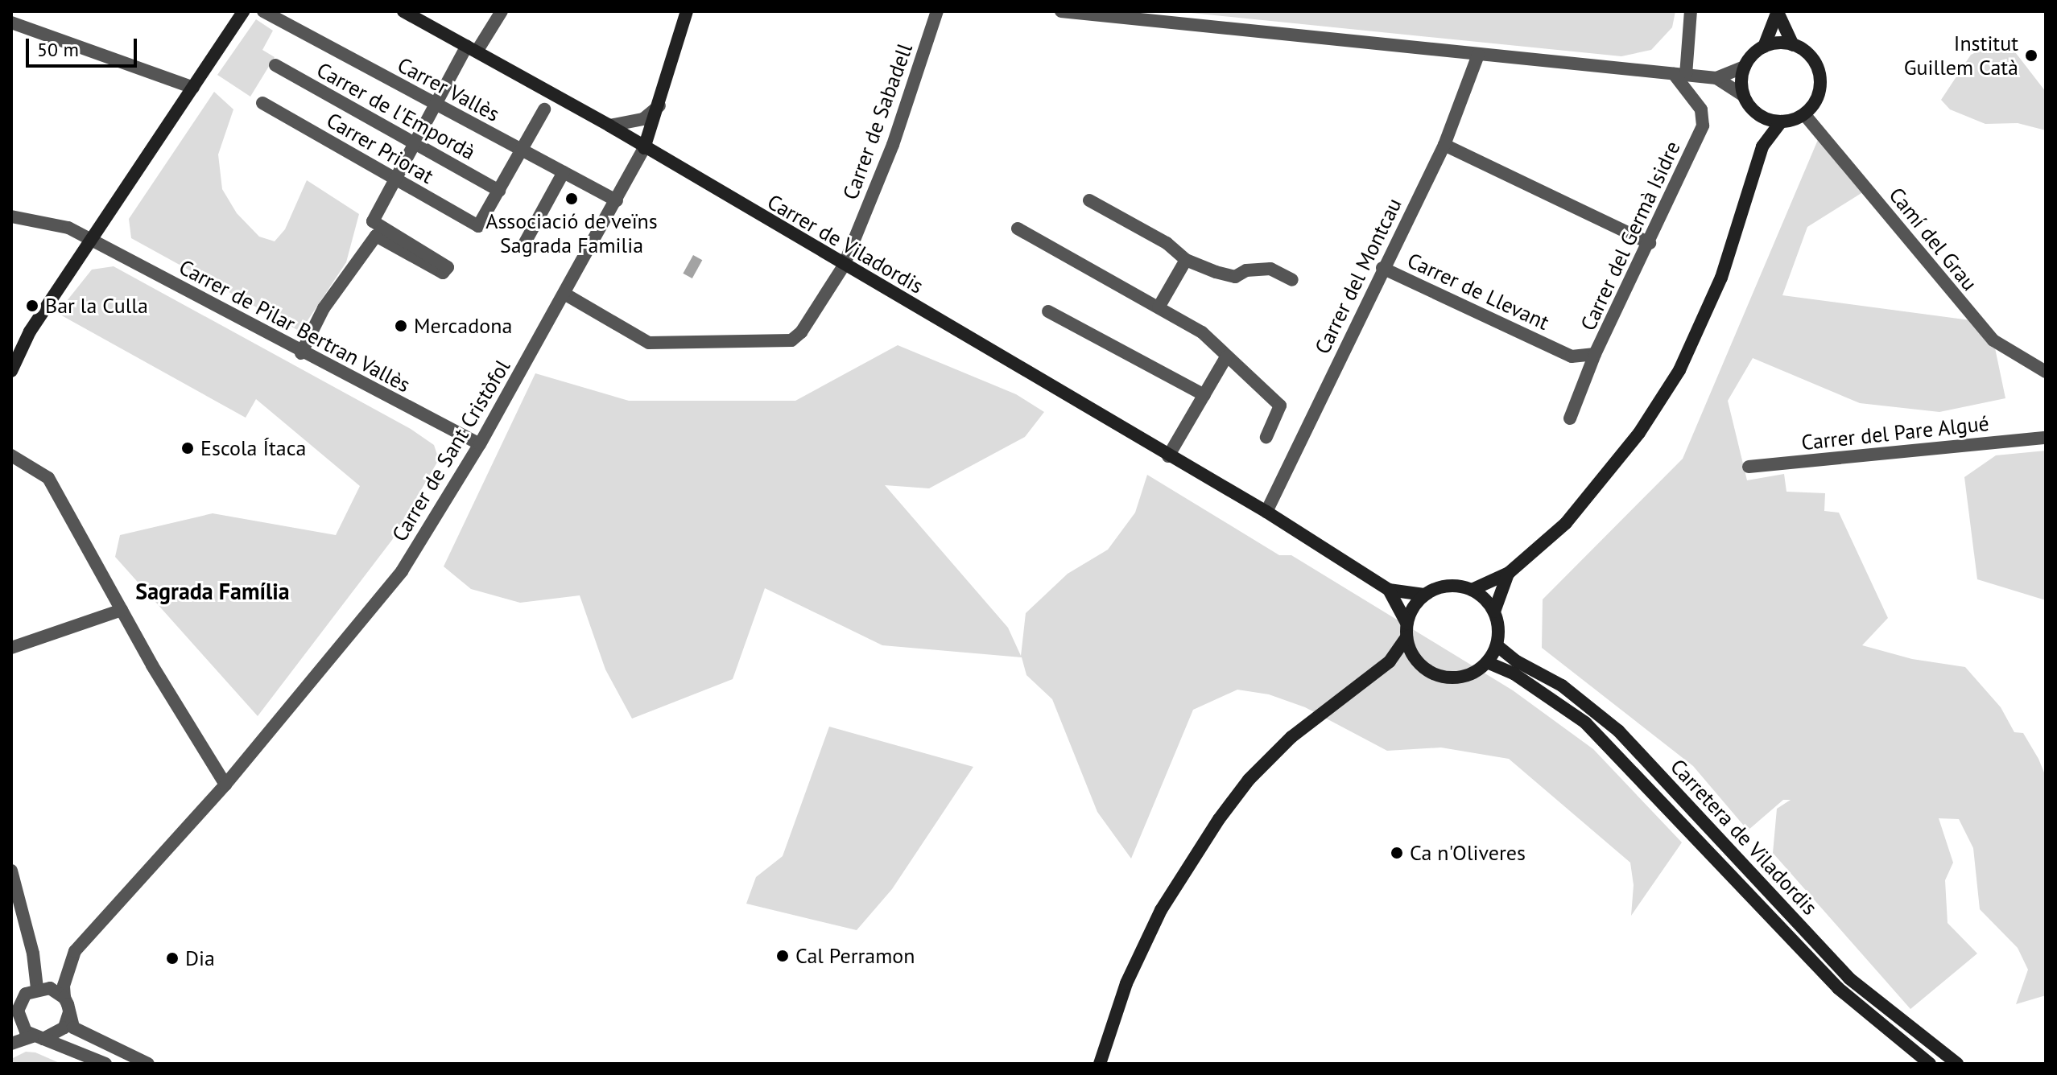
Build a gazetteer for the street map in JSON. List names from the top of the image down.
{
  "streets": {
    "street": [
      "Carrer Vallès",
      "Carrer de l'Empordà",
      "Carrer de Sabadell",
      "Carrer Priorat",
      "Carrer del Germà Isidre",
      "Camí del Grau",
      "Carrer de Viladordis",
      "Carrer del Montcau",
      "Carrer de Llevant",
      "Carrer de Pilar Bertran Vallès",
      "Carrer del Pare Algué",
      "Carrer de Sant Cristòfol",
      "Carretera de Viladordis"
    ]
  },
  "crossings": [
    ["Carrer Vallès", "Carrer de Sant Cristòfol"],
    ["Carrer de l'Empordà", "Carrer Priorat"],
    ["Carrer de Sabadell", "Carrer de Viladordis"],
    ["Carrer de Sabadell", "Carrer de Sant Cristòfol"],
    ["Carrer del Germà Isidre", "Carrer de Llevant"],
    ["Carrer de Viladordis", "Carrer del Montcau"],
    ["Carrer de Viladordis", "Carrer de Sant Cristòfol"],
    ["Carrer del Montcau", "Carrer de Llevant"],
    ["Carrer de Pilar Bertran Vallès", "Carrer de Sant Cristòfol"]
  ],
  "districts": ["Sagrada Família"],
  "places": [
    "Institut Guillem Catà",
    "Associació de veïns Sagrada Familia",
    "Bar la Culla",
    "Mercadona",
    "Escola Ítaca",
    "Ca n'Oliveres",
    "Cal Perramon",
    "Dia"
  ],
  "scale_bar": "50 m"
}
